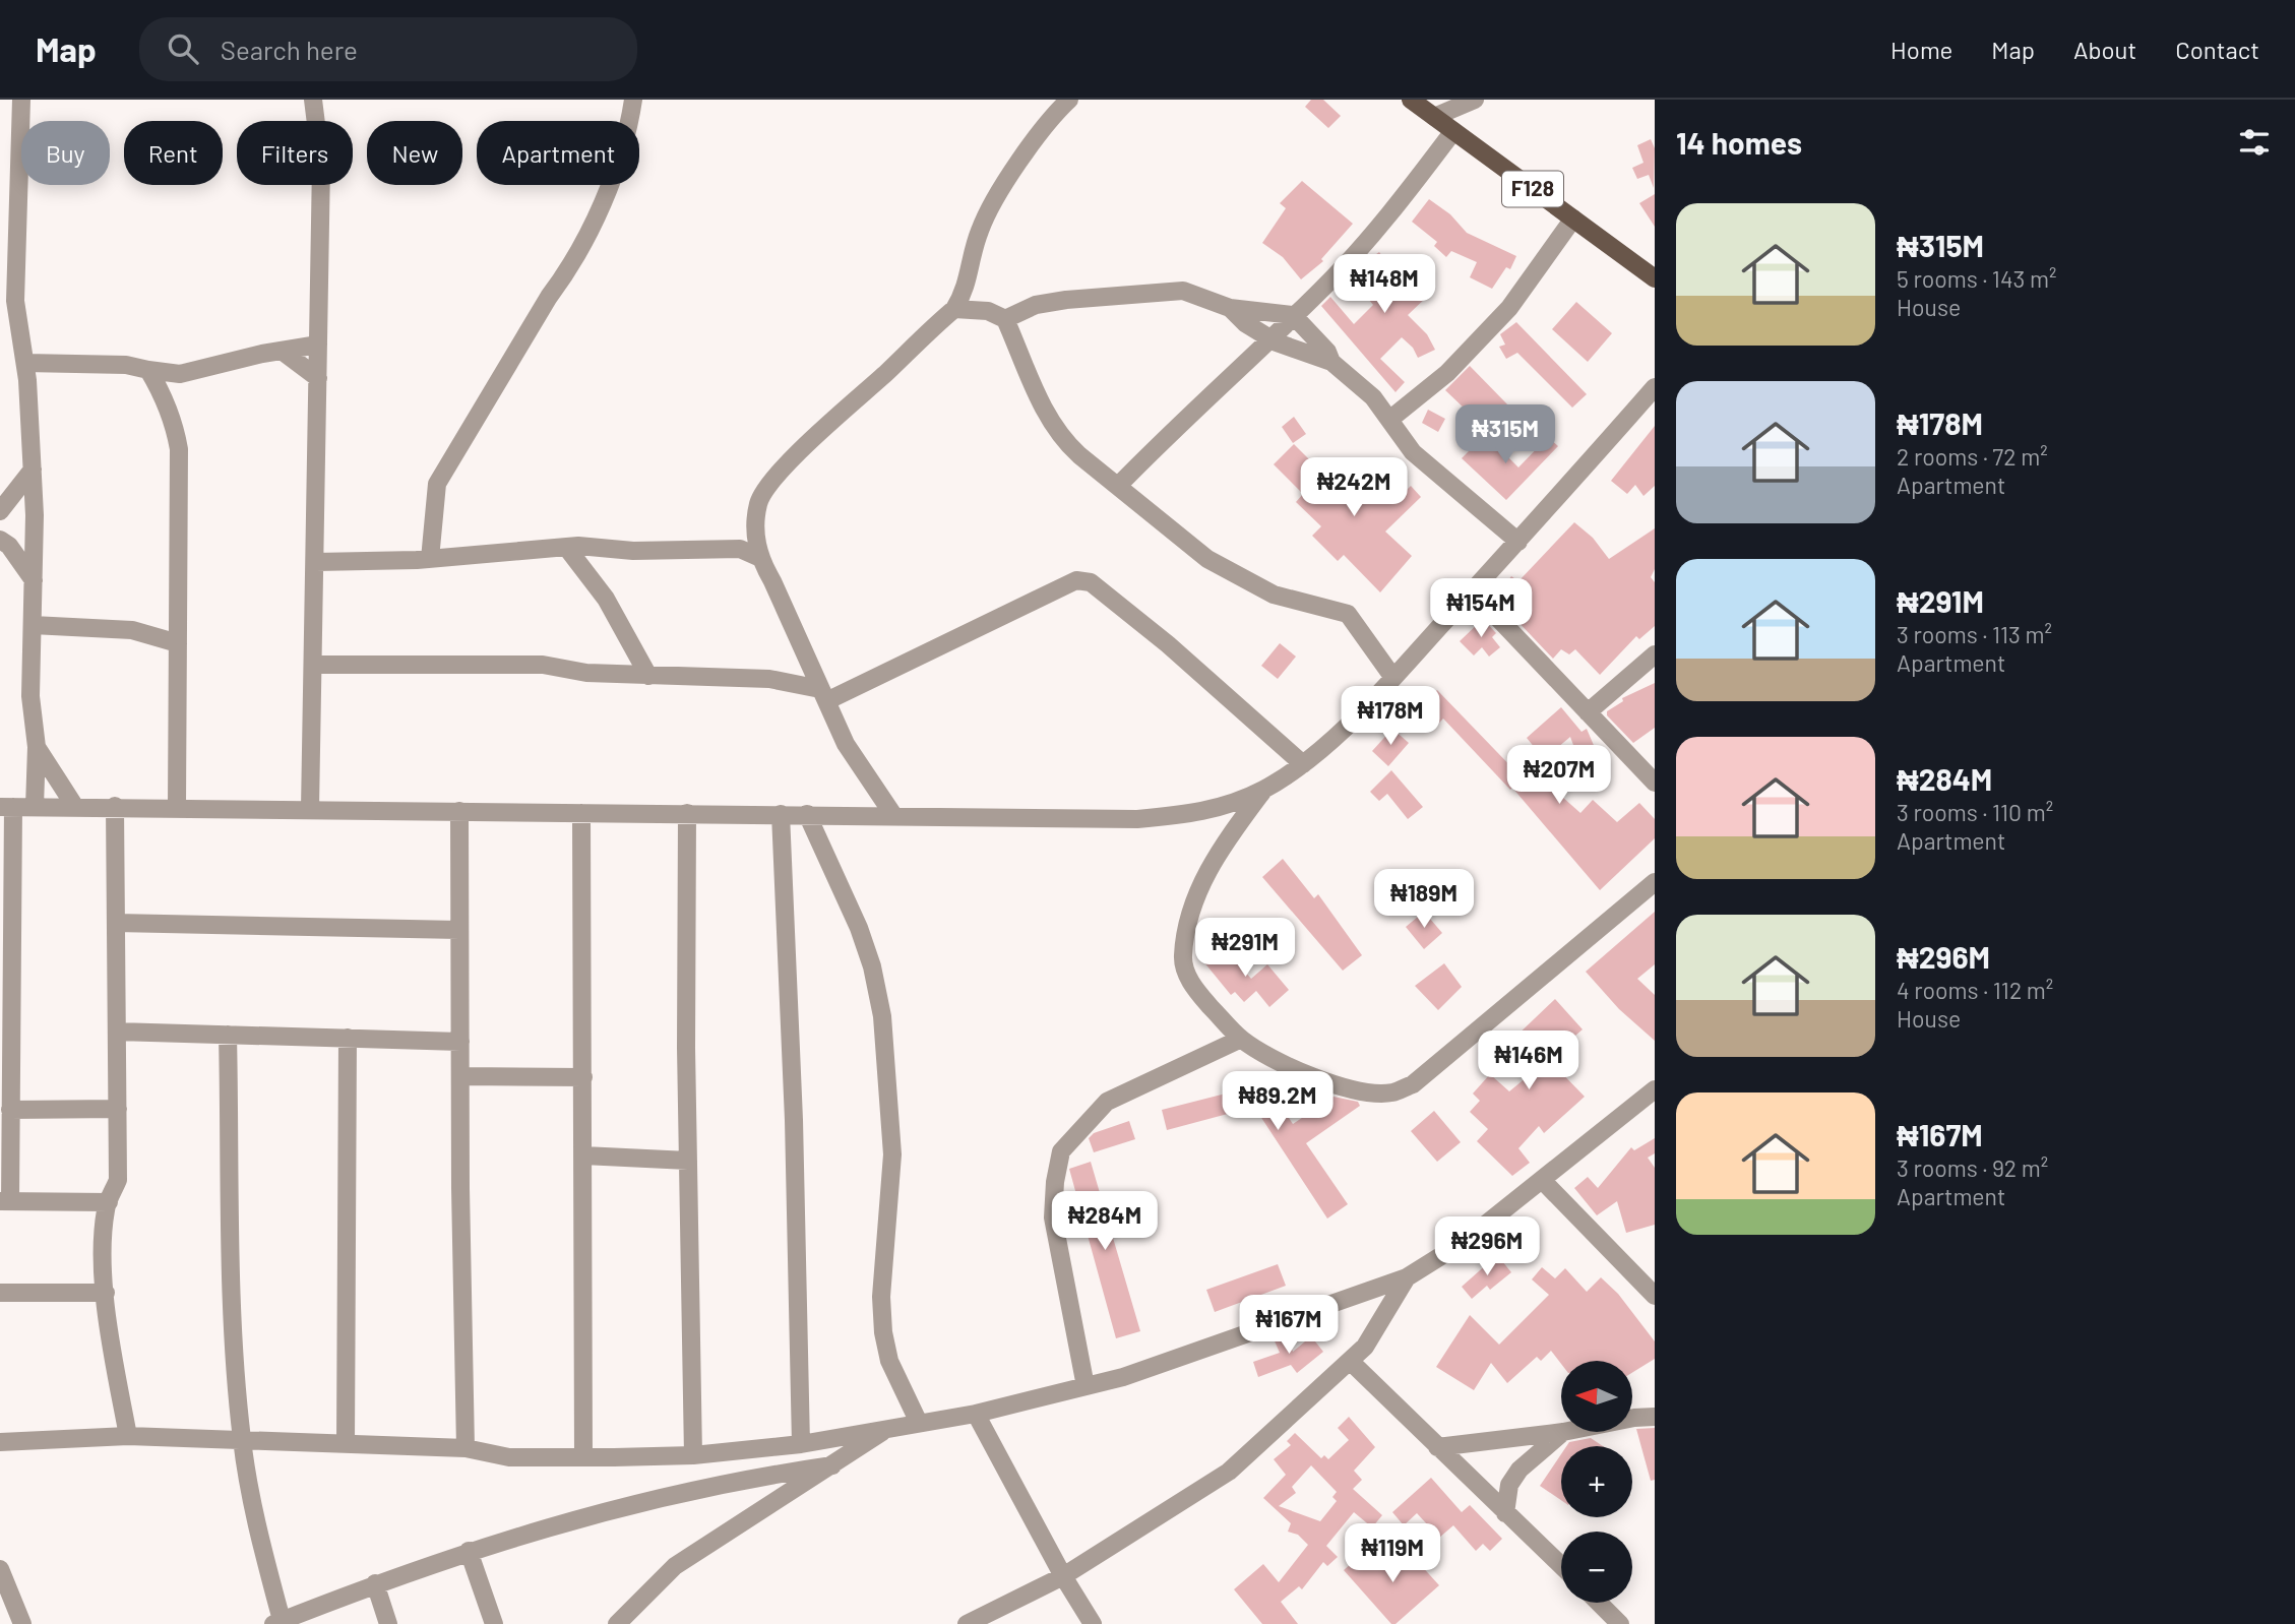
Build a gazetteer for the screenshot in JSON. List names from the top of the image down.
{
  "streets": {
    "main road": ["F128"]
  },
  "north": "left",
  "page": {
    "header": "Map",
    "search": "Search here",
    "nav": [
      "Home",
      "Map",
      "About",
      "Contact"
    ],
    "heading": "14 homes",
    "chip": [
      "Buy",
      "Rent",
      "Filters",
      "New",
      "Apartment"
    ],
    "list": [
      {
        "name": "₦315M",
        "note": "5 rooms · 143 m² · House"
      },
      {
        "name": "₦178M",
        "note": "2 rooms · 72 m² · Apartment"
      },
      {
        "name": "₦291M",
        "note": "3 rooms · 113 m² · Apartment"
      },
      {
        "name": "₦284M",
        "note": "3 rooms · 110 m² · Apartment"
      },
      {
        "name": "₦296M",
        "note": "4 rooms · 112 m² · House"
      },
      {
        "name": "₦167M",
        "note": "3 rooms · 92 m² · Apartment"
      }
    ],
    "price": [
      "₦148M",
      "₦315M",
      "₦242M",
      "₦154M",
      "₦178M",
      "₦207M",
      "₦189M",
      "₦291M",
      "₦146M",
      "₦89.2M",
      "₦284M",
      "₦296M",
      "₦167M",
      "₦119M"
    ],
    "map_buttons": ["+", "−"]
  }
}
